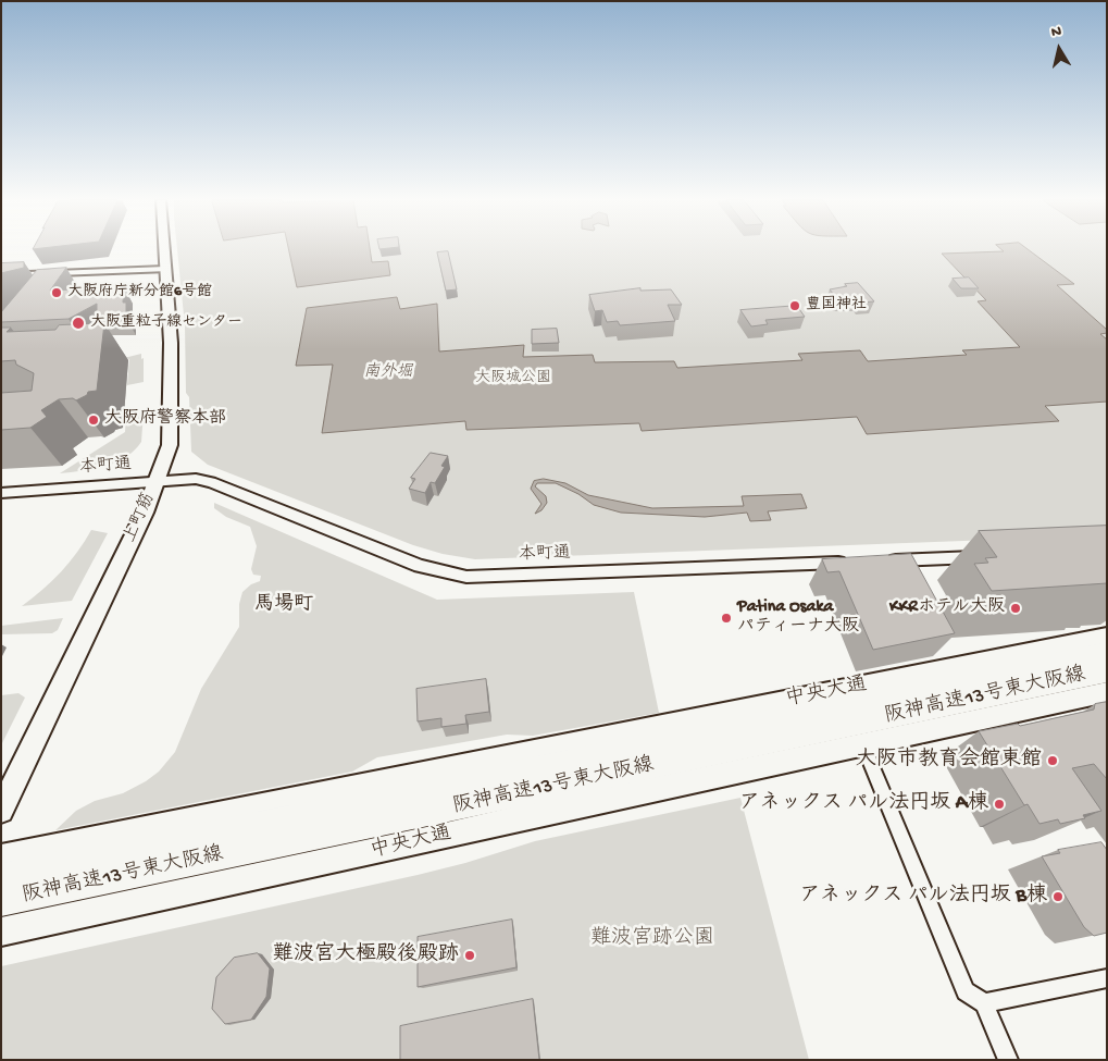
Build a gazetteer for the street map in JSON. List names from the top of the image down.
{
  "streets": {
    "highway": ["阪神高速13号東大阪線"],
    "main road": ["上町筋", "中央大通"],
    "street": ["本町通"]
  },
  "crossings": [
    ["本町通", "上町筋"]
  ],
  "districts": ["馬場町"],
  "water": ["南外堀"],
  "parks": ["大阪城公園", "難波宮跡公園"],
  "places": [
    "大阪府庁新分館6号館",
    "豊国神社",
    "大阪重粒子線センター",
    "大阪府警察本部",
    "KKRホテル大阪",
    "Patina Osaka パティーナ大阪",
    "大阪市教育会館東館",
    "アネックス パル法円坂 A棟",
    "アネックス パル法円坂 B棟",
    "難波宮大極殿後殿跡"
  ],
  "north": "top"
}
